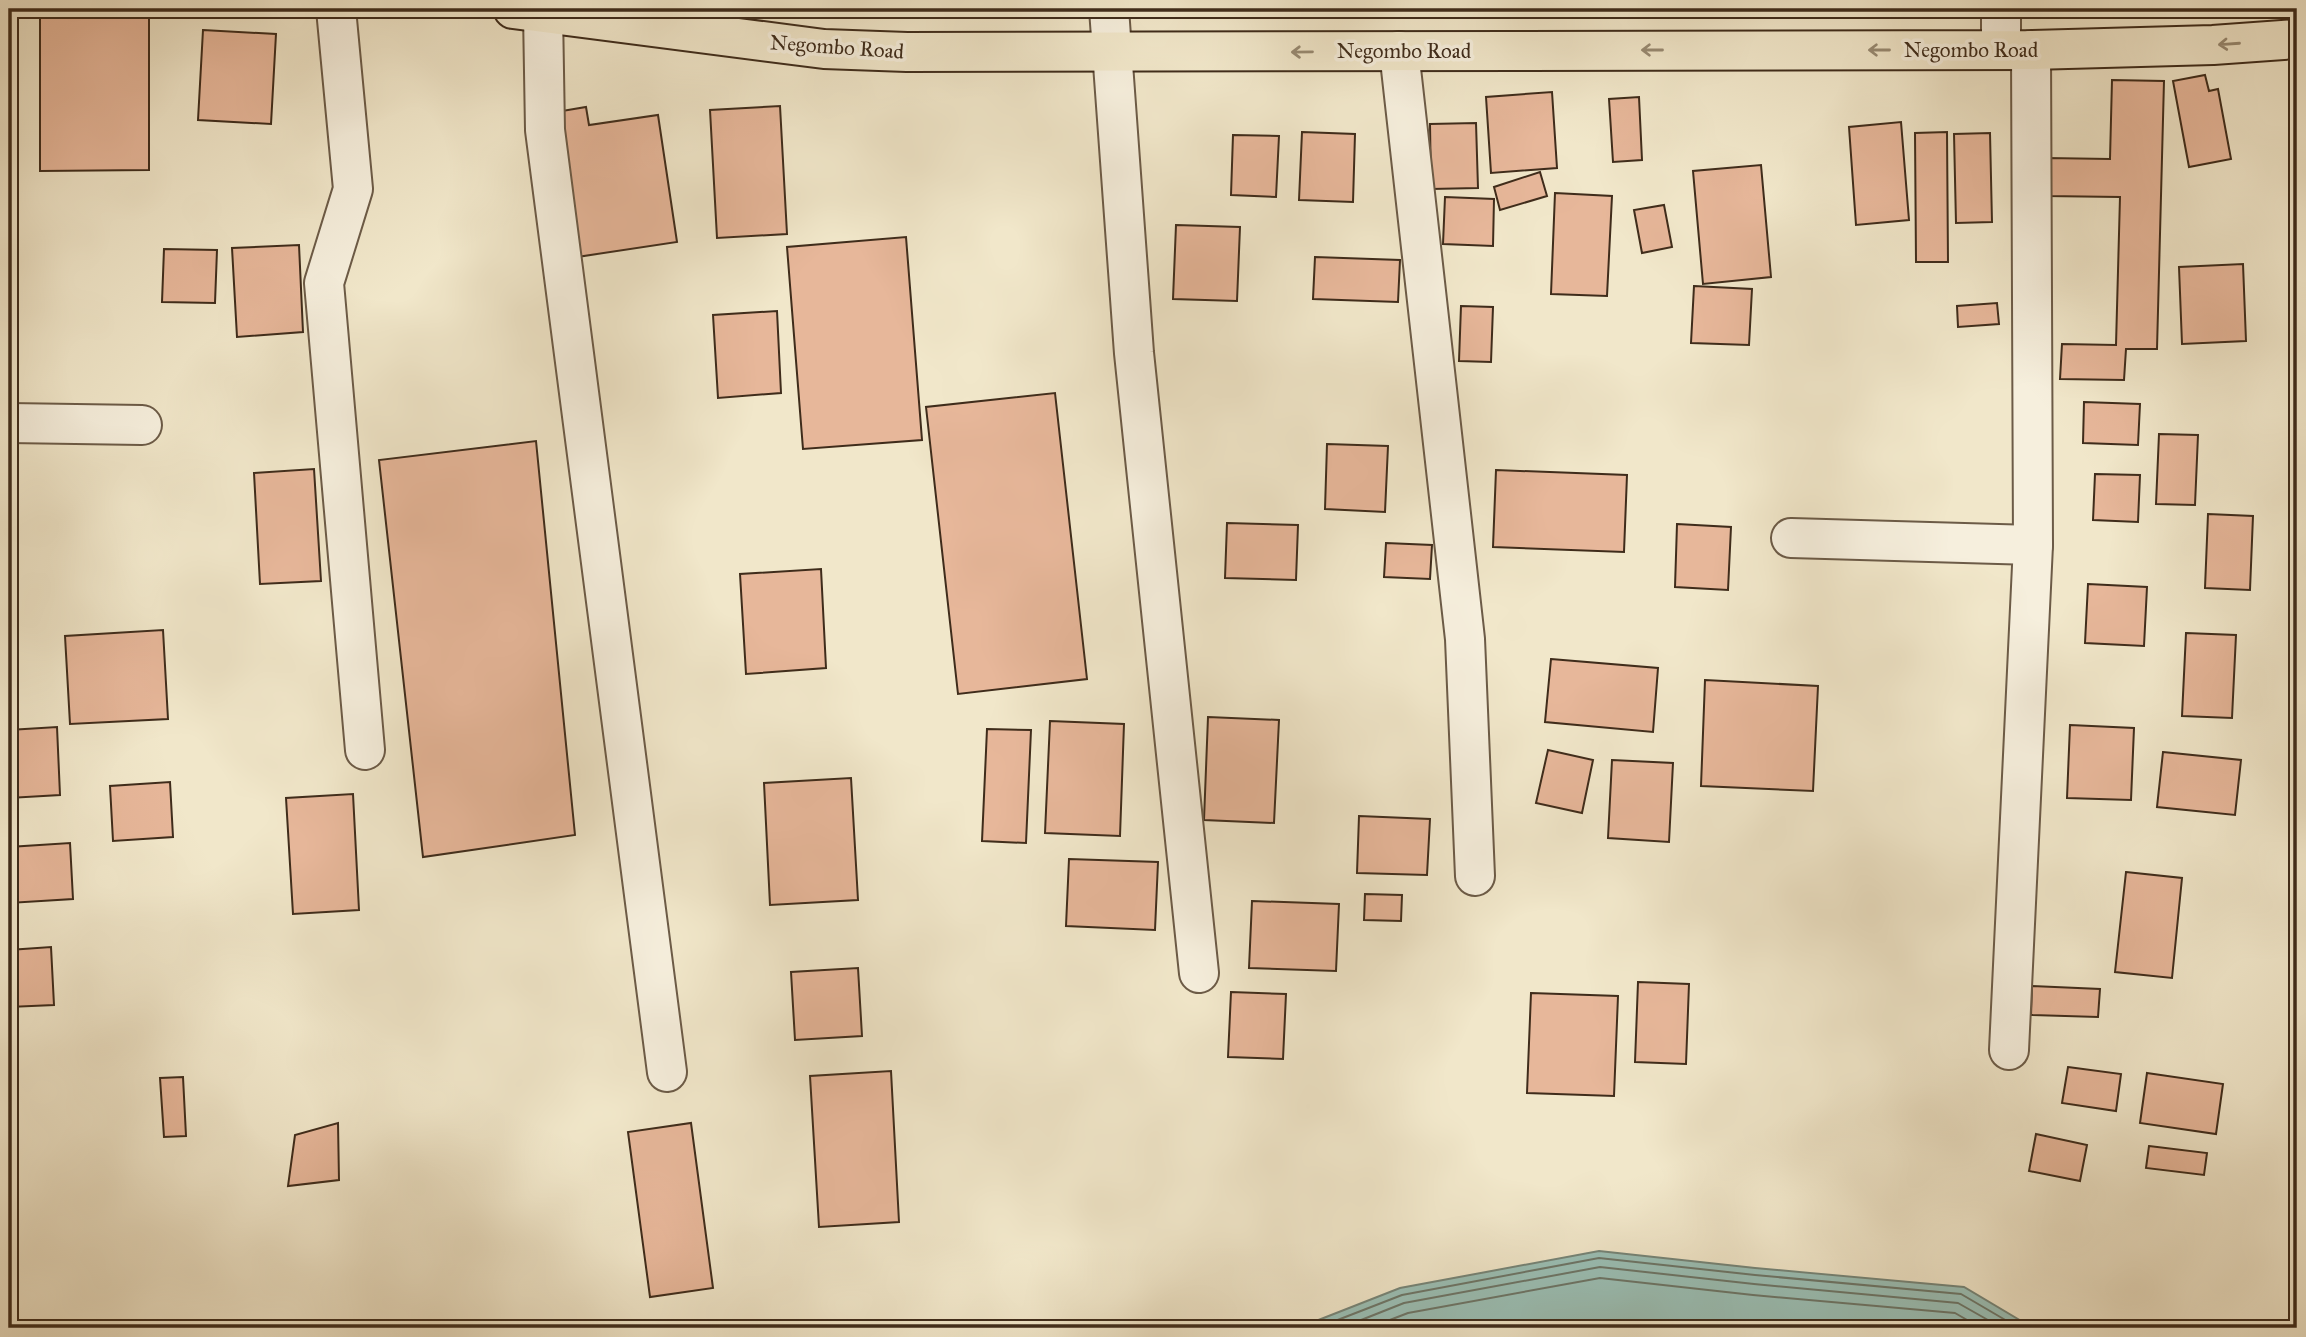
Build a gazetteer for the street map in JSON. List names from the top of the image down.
{
  "streets": {
    "highway": ["Negombo Road"]
  },
  "one_way": ["Negombo Road"]
}
